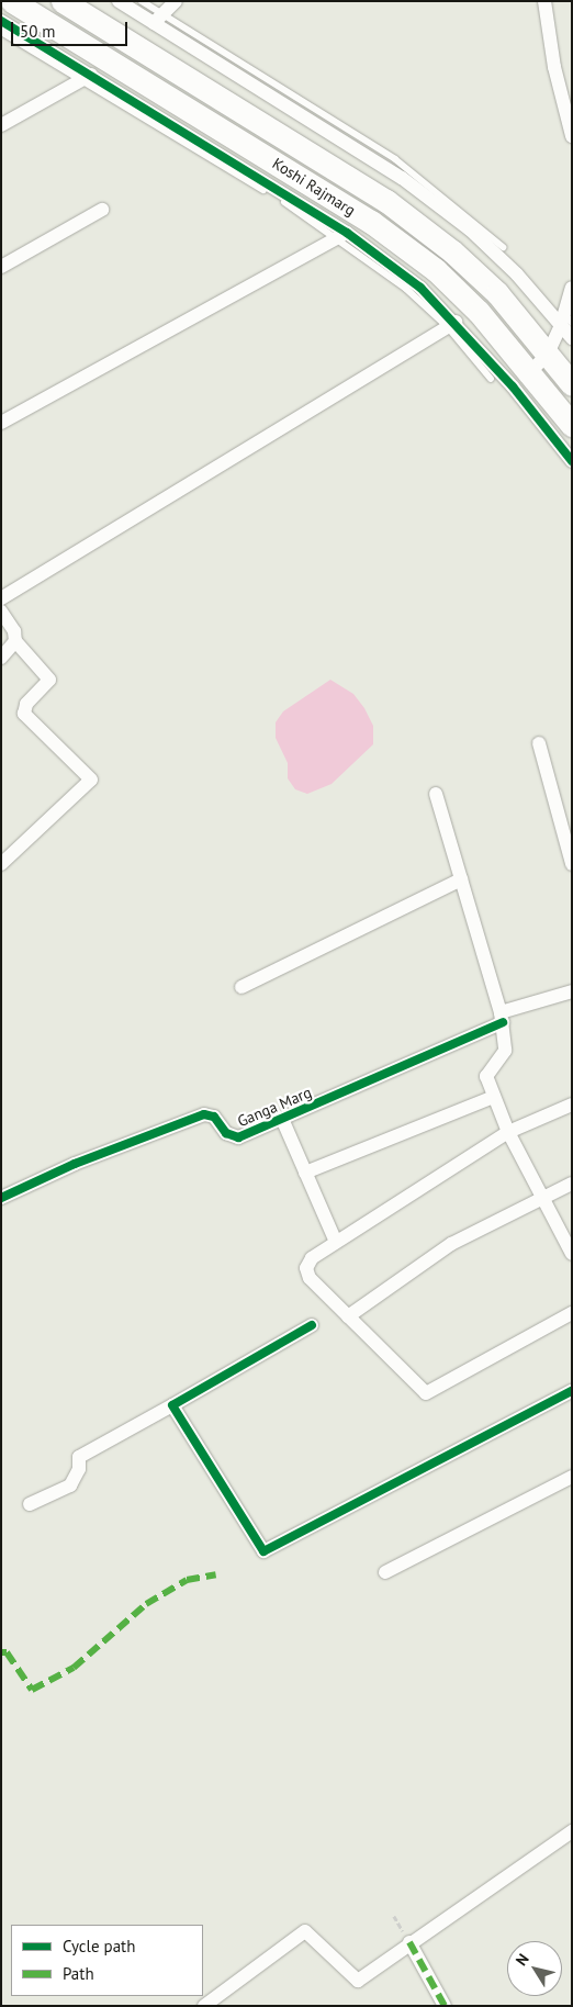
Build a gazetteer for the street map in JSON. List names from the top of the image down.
{
  "streets": {
    "main road": ["Koshi Rajmarg"],
    "street": ["Ganga Marg"]
  },
  "legend": ["Cycle path", "Path"],
  "scale_bar": "50 m",
  "north": "top left"
}
